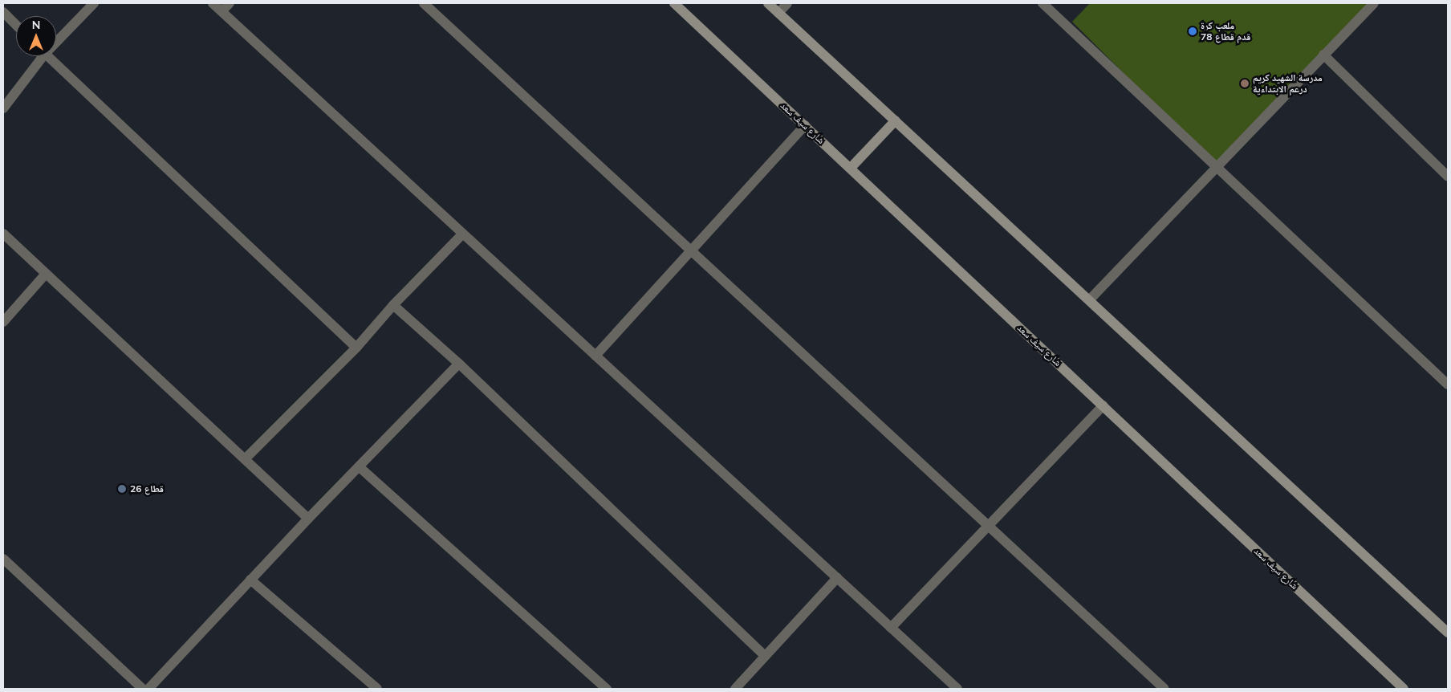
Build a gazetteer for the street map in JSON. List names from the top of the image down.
{
  "streets": {
    "street": ["شارع سيف سعد"]
  },
  "places": ["ملعب كرة قدم قطاع 78", "مدرسة الشهيد كريم درعم الابتداءية", "قطاع 26"],
  "north": "top"
}
